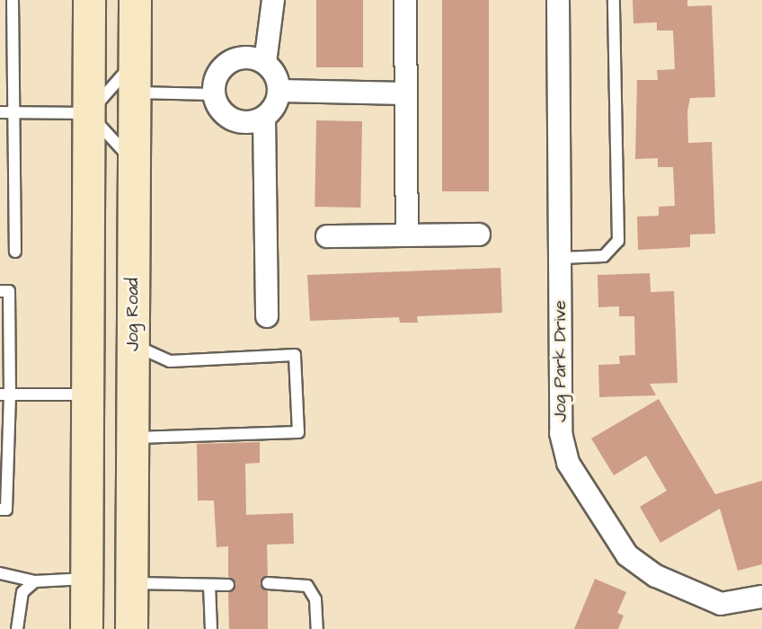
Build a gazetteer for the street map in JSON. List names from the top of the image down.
{
  "streets": {
    "main road": ["Jog Road"],
    "street": ["Jog Park Drive"]
  }
}
